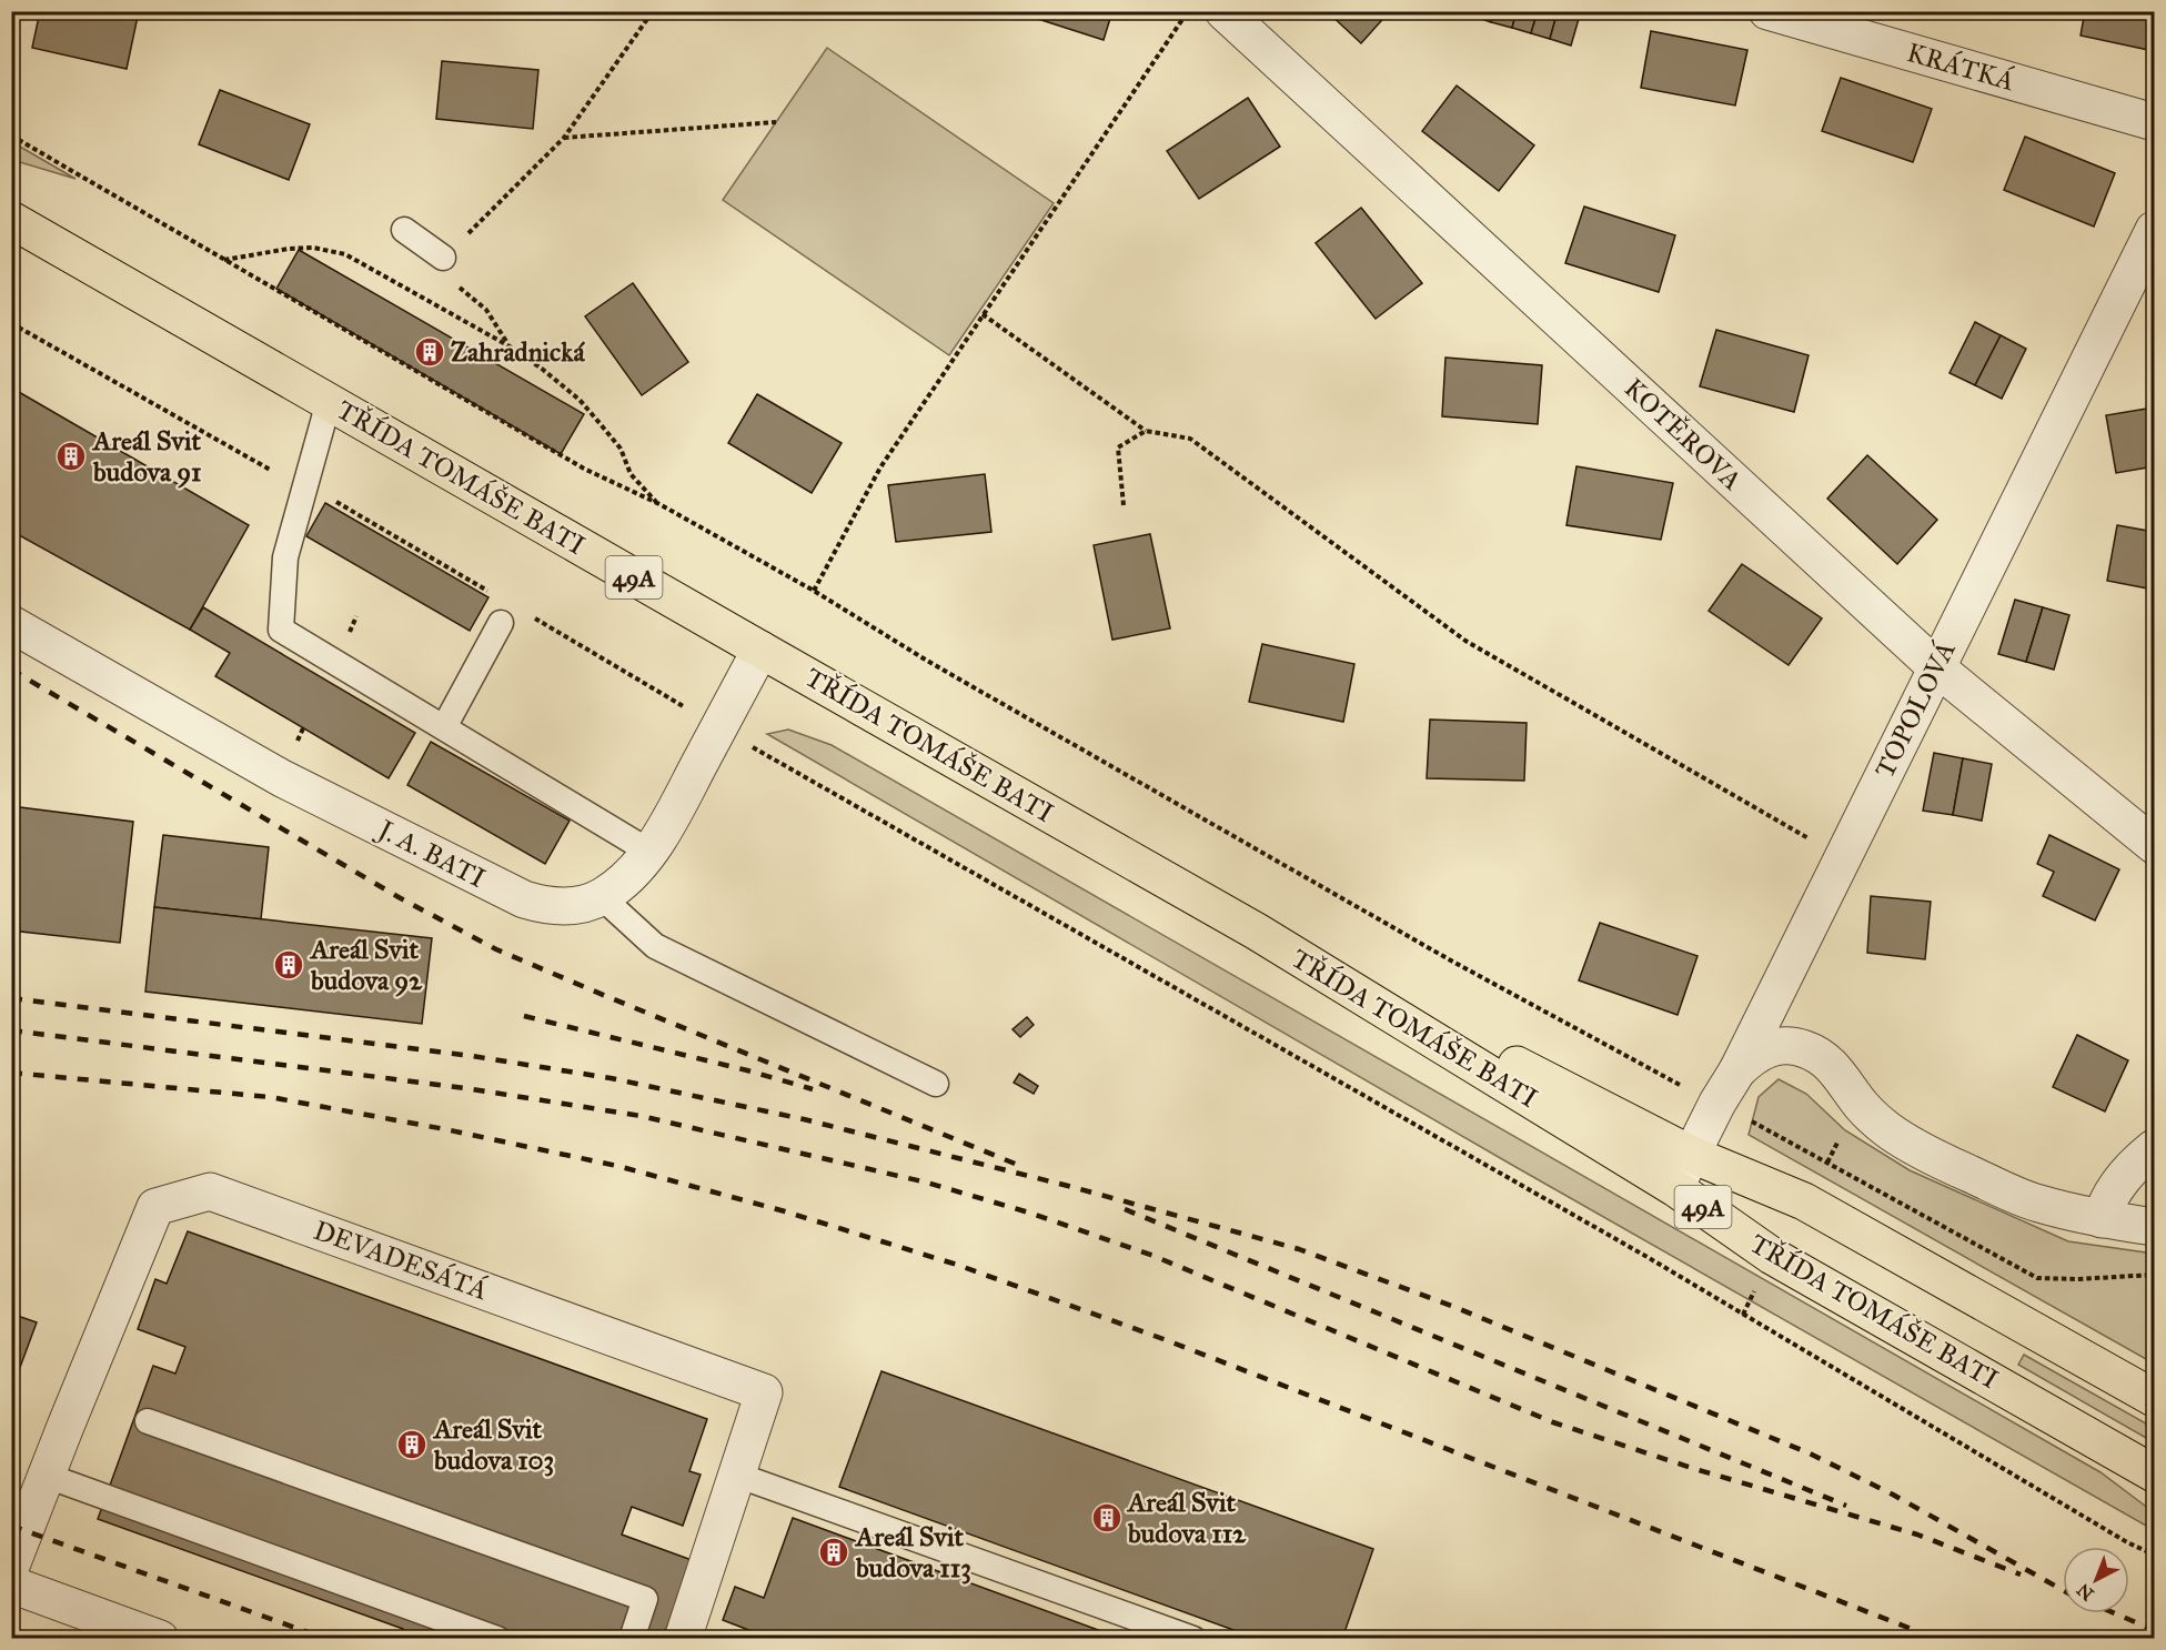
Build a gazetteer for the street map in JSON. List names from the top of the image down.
{
  "streets": {
    "main road": ["TŘÍDA TOMÁŠE BATI", "49A"],
    "street": [
      "KRÁTKÁ",
      "KOTĚROVA",
      "TOPOLOVÁ",
      "J. A. BATI",
      "DEVADESÁTÁ"
    ]
  },
  "crossings": [
    ["KOTĚROVA", "TOPOLOVÁ"],
    ["TŘÍDA TOMÁŠE BATI", "TOPOLOVÁ"],
    ["TŘÍDA TOMÁŠE BATI", "J. A. BATI"]
  ],
  "places": {
    "building": [
      "Zahradnická",
      "Areál Svit budova 91",
      "Areál Svit budova 92",
      "Areál Svit budova 103",
      "Areál Svit budova 112",
      "Areál Svit budova 113"
    ]
  },
  "north": "bottom left"
}
